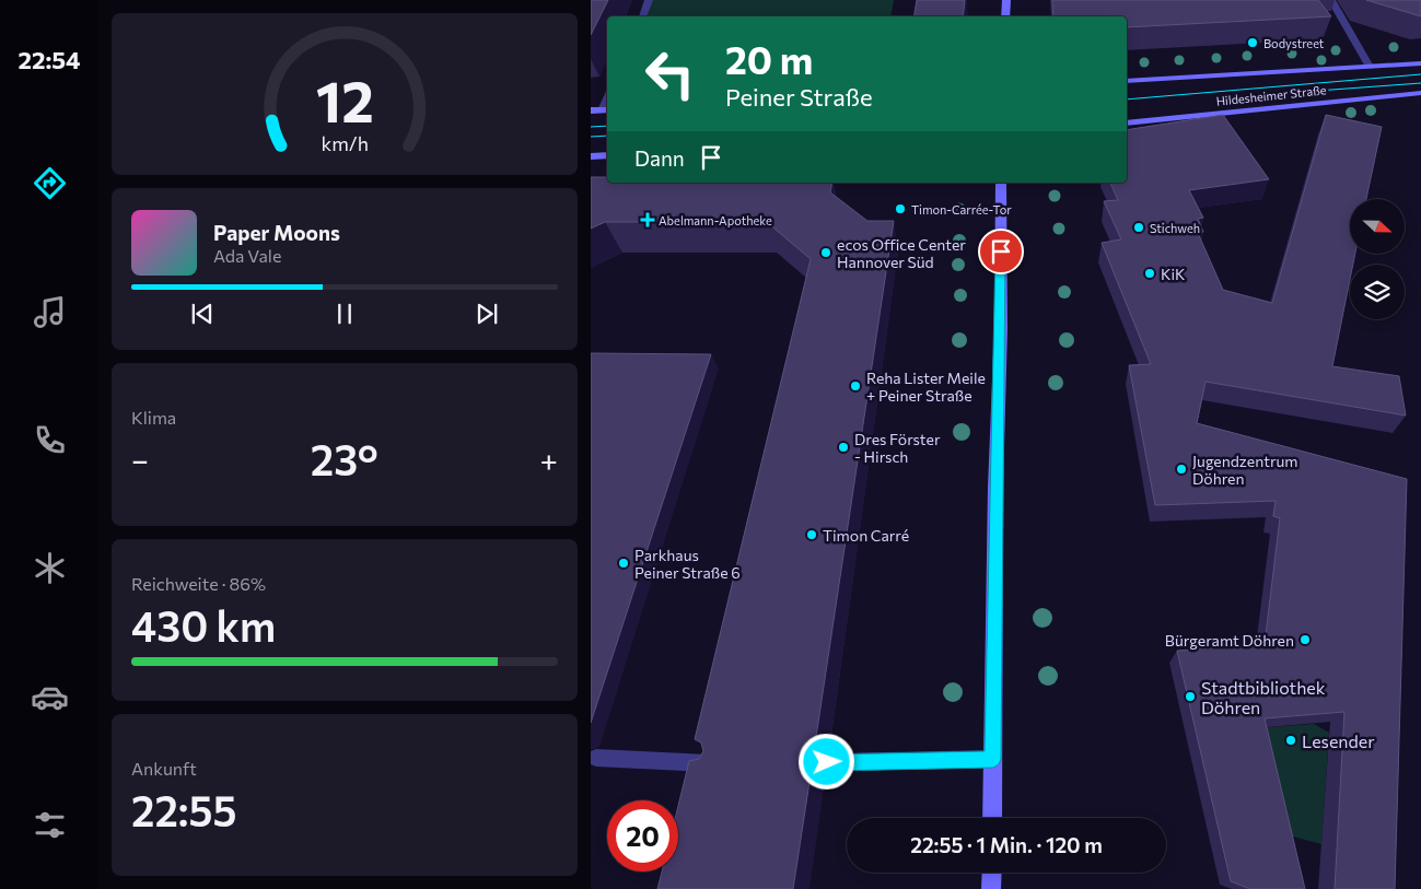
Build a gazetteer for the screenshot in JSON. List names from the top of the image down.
{
  "streets": {
    "main road": ["Hildesheimer Straße"]
  },
  "places": {
    "other": [
      "Bodystreet",
      "Timon-Carrée-Tor",
      "Stichweh",
      "ecos Office Center Hannover Süd",
      "KiK",
      "Reha Lister Meile + Peiner Straße",
      "Dres Förster - Hirsch",
      "Jugendzentrum Döhren",
      "Timon Carré",
      "Parkhaus Peiner Straße 6",
      "Bürgeramt Döhren",
      "Stadtbibliothek Döhren",
      "Lesender"
    ],
    "health": ["Abelmann-Apotheke"]
  },
  "north": "right",
  "page": {
    "tabs": "22:54",
    "turn": ["20 m", "Peiner Straße"],
    "then": "Dann",
    "song": ["Paper Moons", "Ada Vale"],
    "tile": [
      "Klima",
      ["Reichweite · 86%", "430 km"],
      ["Ankunft", "22:55"]
    ],
    "heat": ["−", "23°", "+"],
    "limit": "20",
    "trip": "22:55 · 1 Min. · 120 m",
    "gauge": ["12", "km/h"]
  }
}
